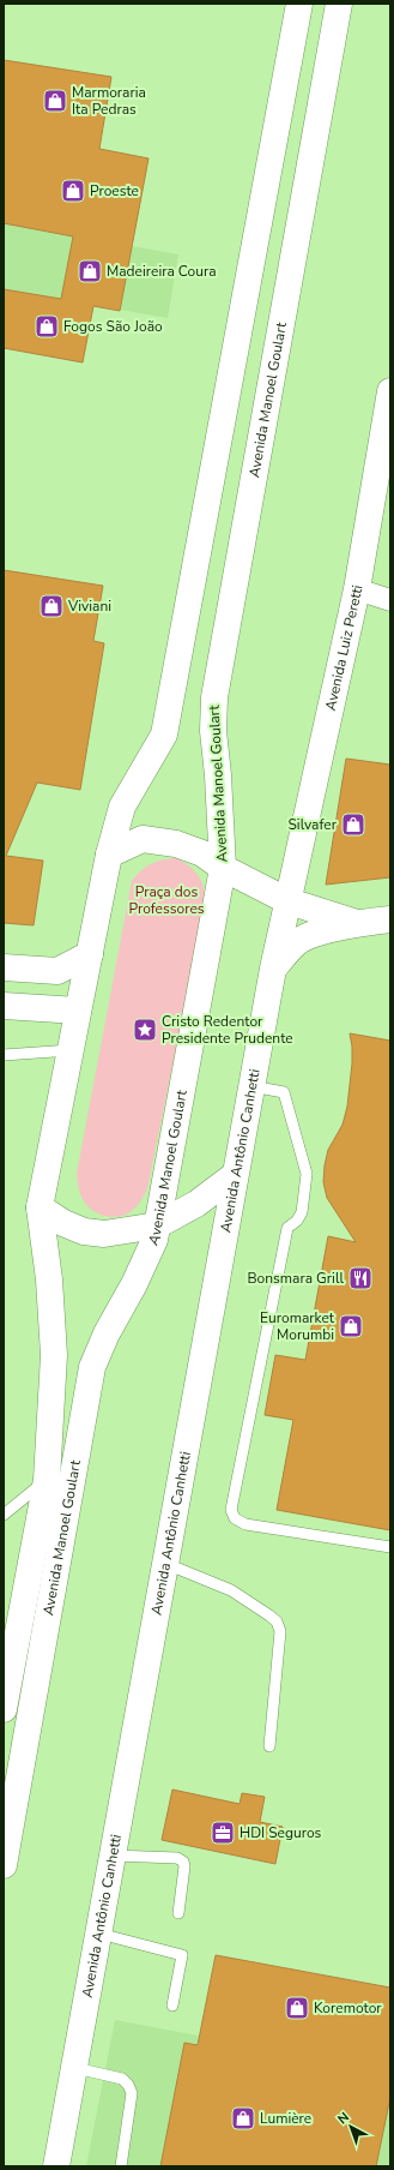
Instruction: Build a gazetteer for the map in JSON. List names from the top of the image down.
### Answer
{
  "streets": {
    "main road": ["Avenida Manoel Goulart", "Avenida Luiz Peretti", "Avenida Antônio Canhetti"]
  },
  "crossings": [
    ["Avenida Luiz Peretti", "Avenida Antônio Canhetti"]
  ],
  "parks": ["Praça dos Professores"],
  "places": {
    "shop": [
      "Marmoraria Ita Pedras",
      "Proeste",
      "Madeireira Coura",
      "Fogos São João",
      "Viviani",
      "Silvafer",
      "Euromarket Morumbi",
      "Koremotor",
      "Lumière"
    ],
    "place": ["Cristo Redentor Presidente Prudente"],
    "restaurant": ["Bonsmara Grill"],
    "office": ["HDI Seguros"]
  },
  "north": "top left"
}
